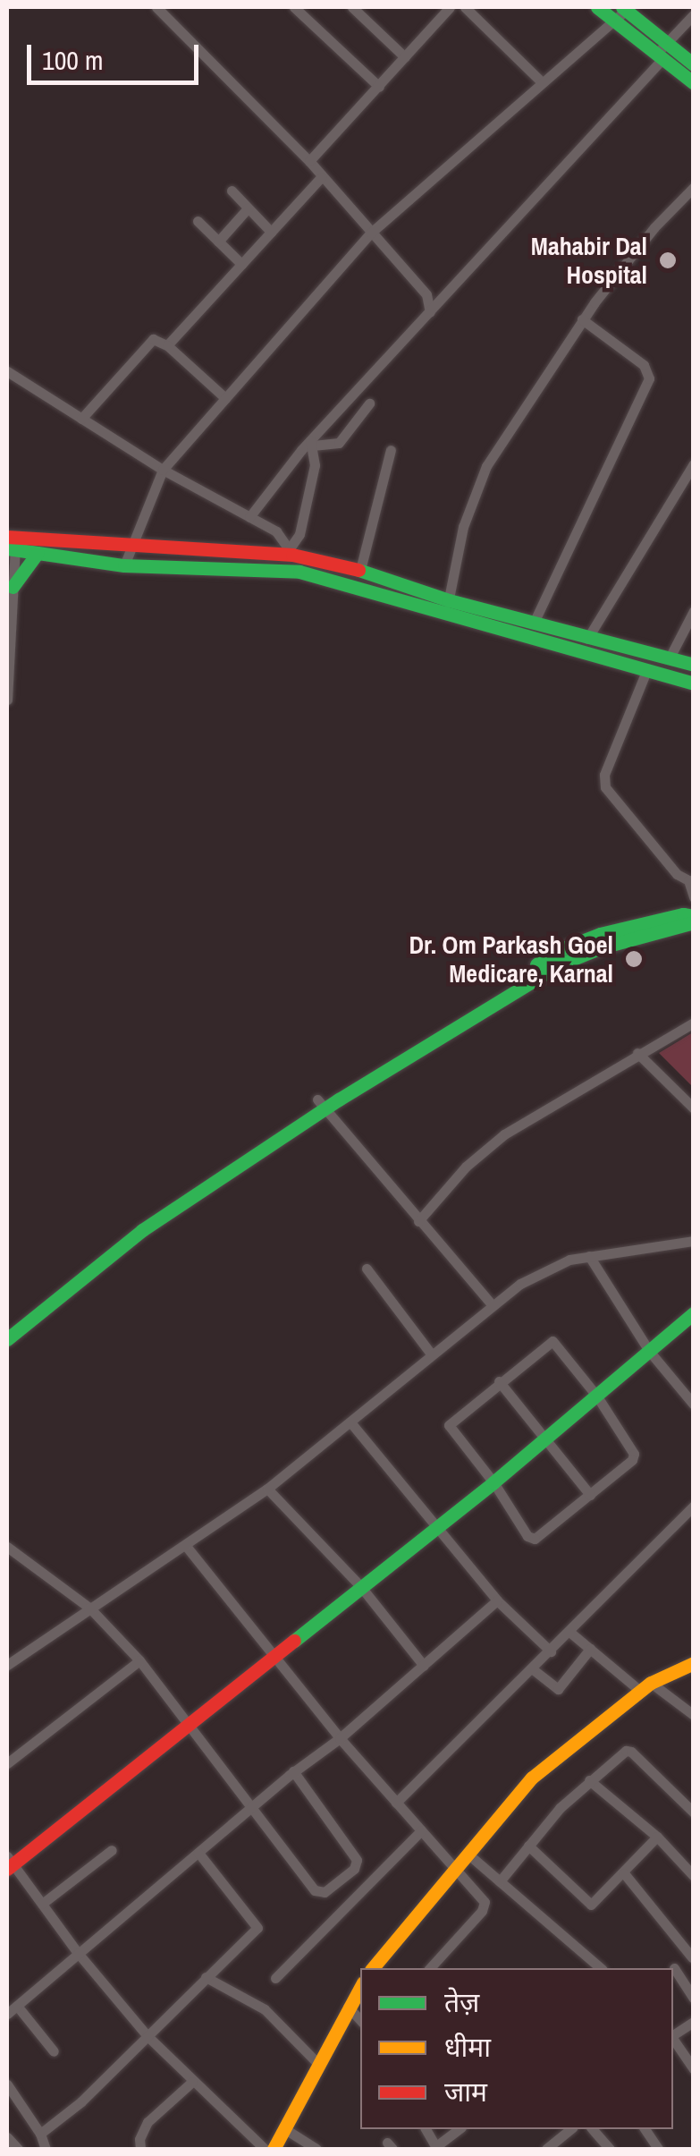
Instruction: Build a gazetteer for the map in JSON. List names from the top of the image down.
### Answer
{
  "places": ["Mahabir Dal Hospital", "Dr. Om Parkash Goel Medicare, Karnal"],
  "legend": ["तेज़", "धीमा", "जाम"],
  "scale_bar": "100 m"
}
